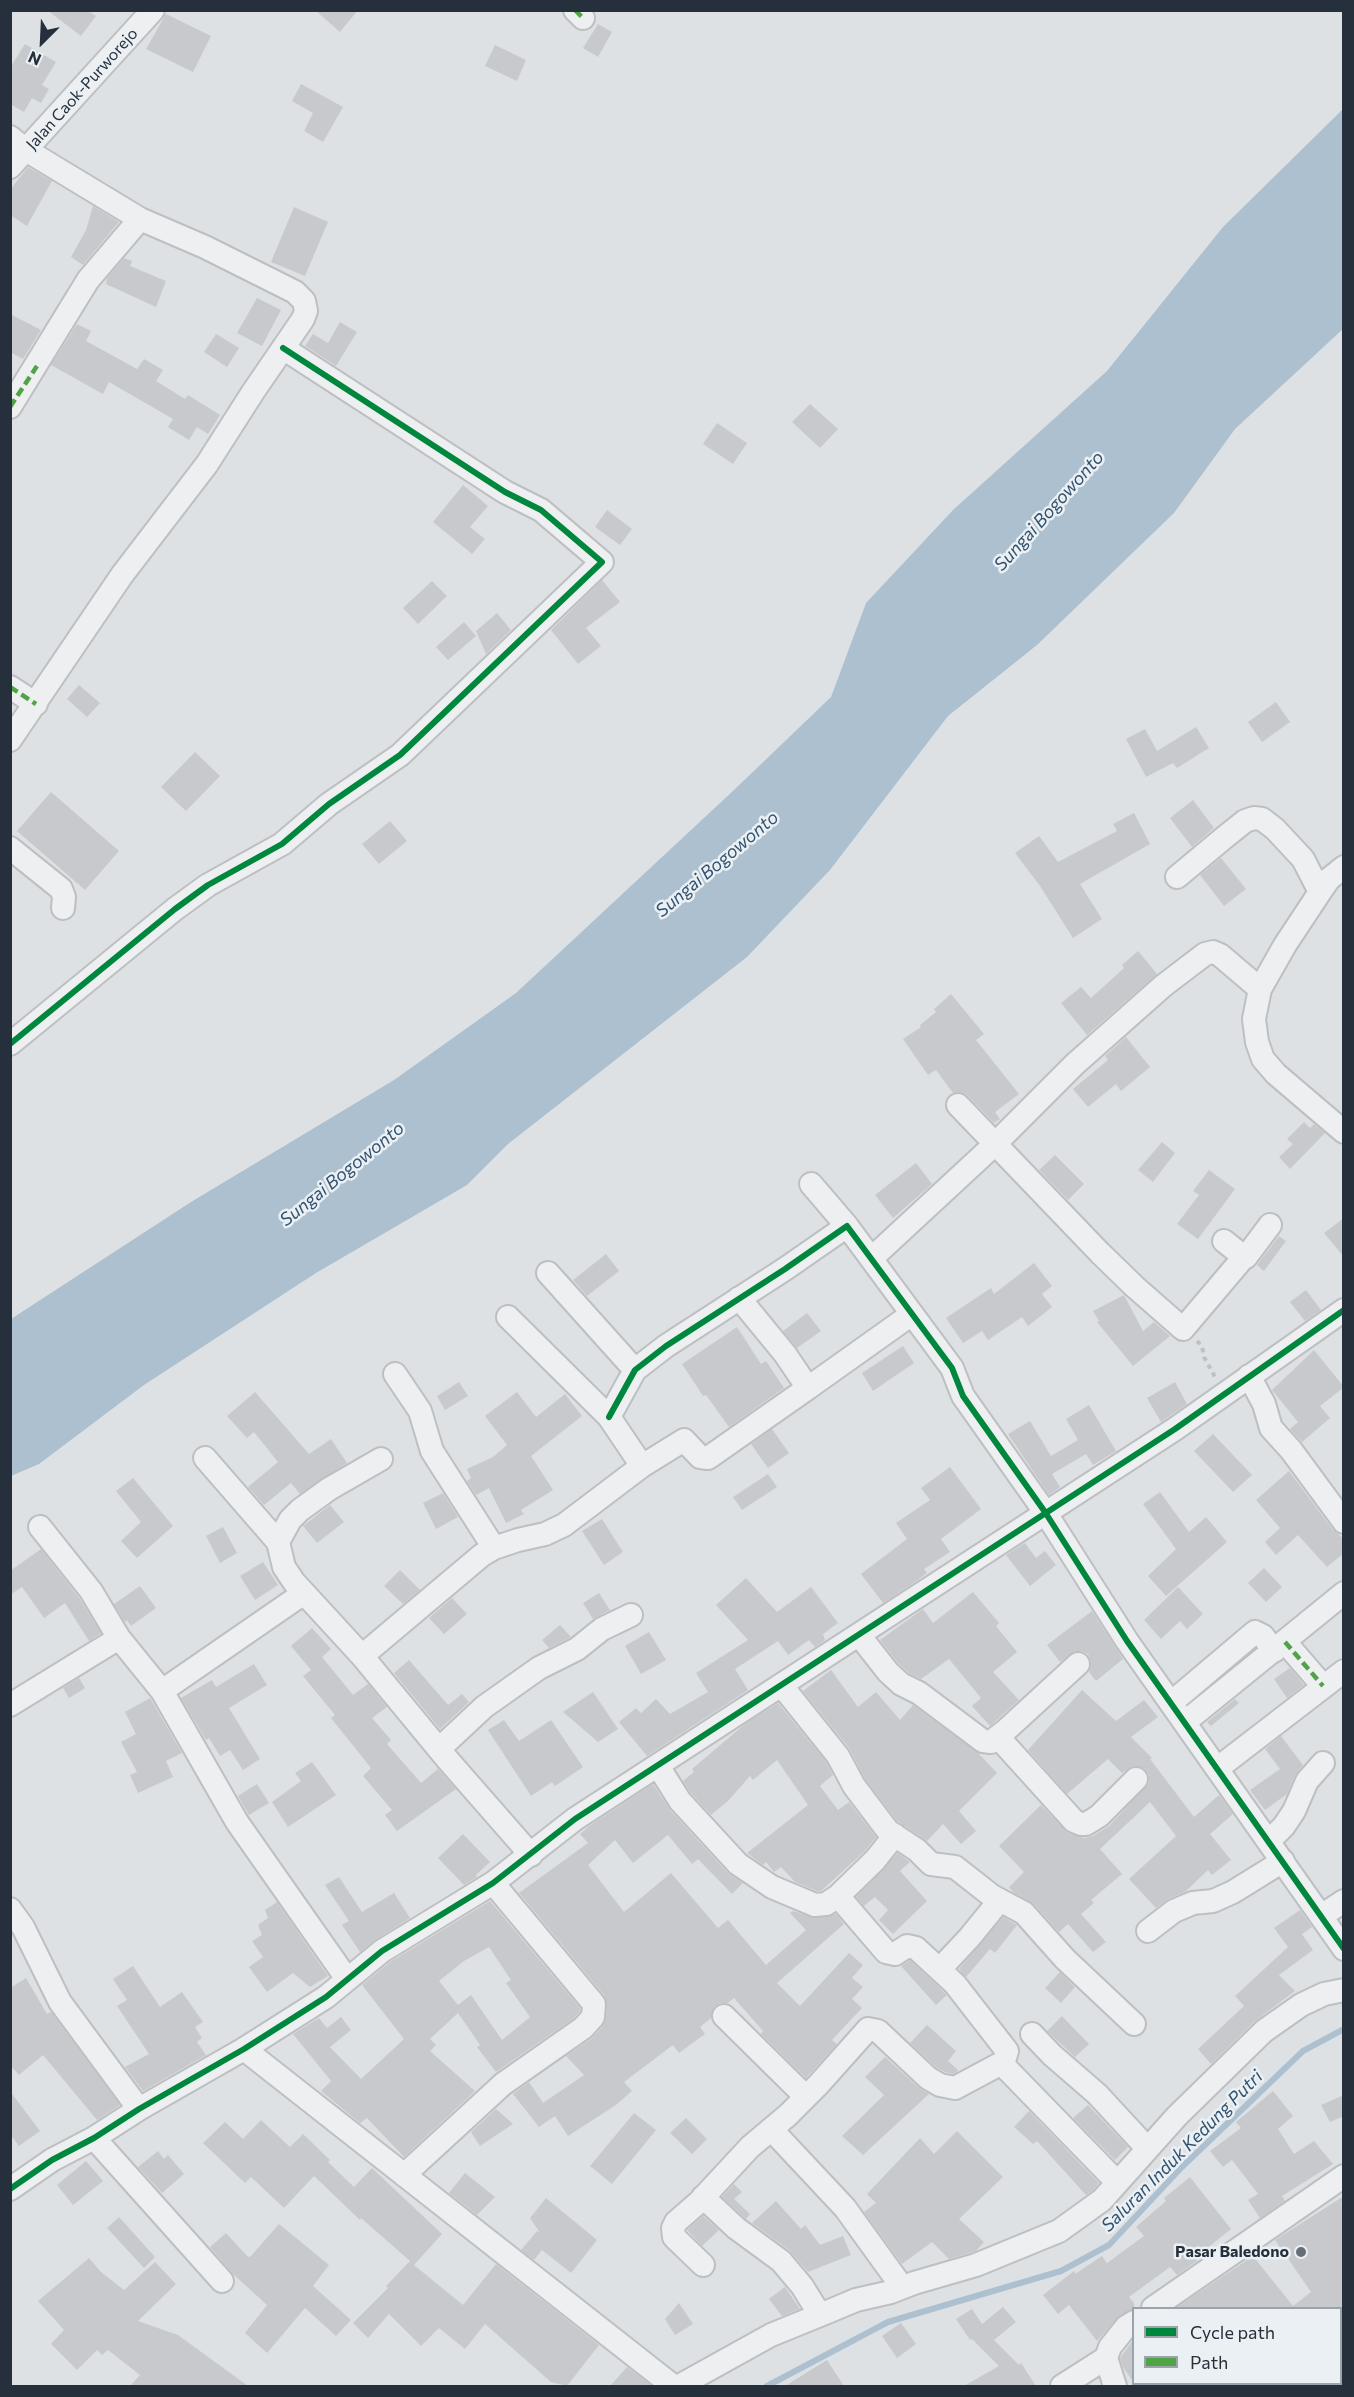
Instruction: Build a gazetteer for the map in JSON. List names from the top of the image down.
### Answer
{
  "streets": {
    "street": ["Jalan Caok-Purworejo"]
  },
  "water": ["Sungai Bogowonto", "Saluran Induk Kedung Putri"],
  "places": ["Pasar Baledono"],
  "legend": ["Cycle path", "Path"],
  "north": "bottom left"
}
